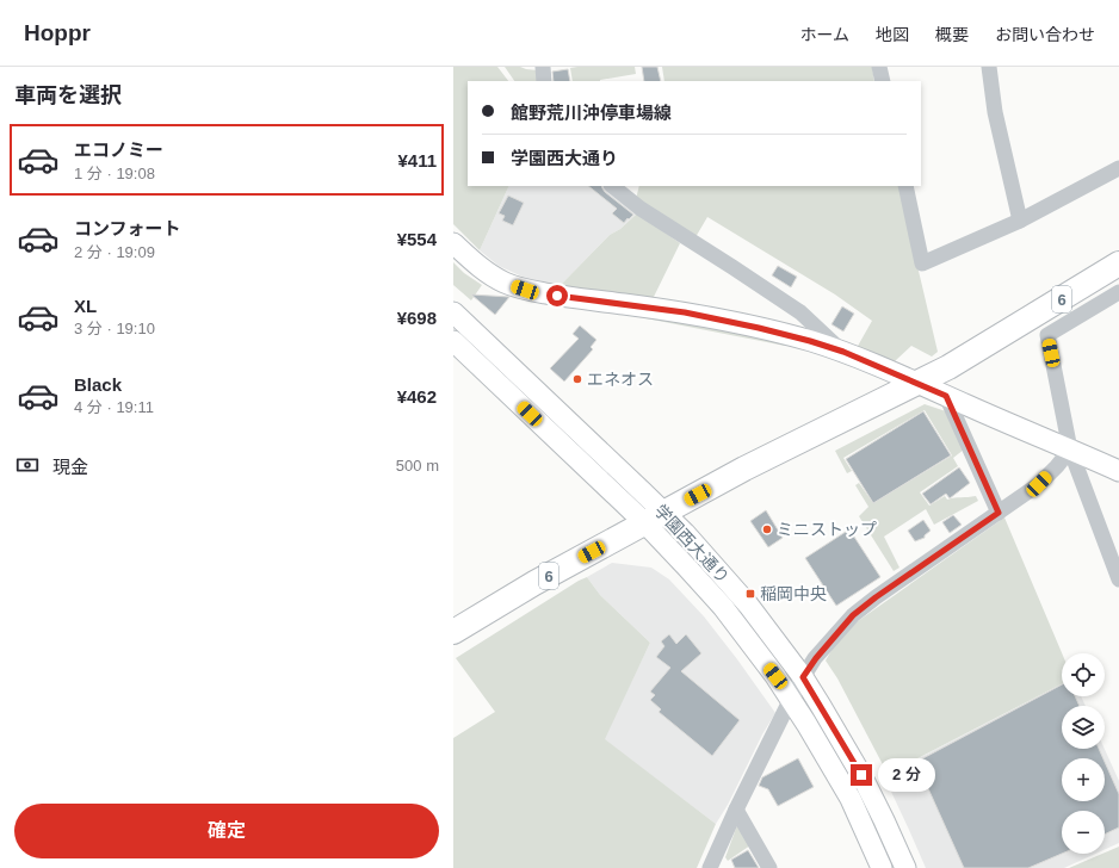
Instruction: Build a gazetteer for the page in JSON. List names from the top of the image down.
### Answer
{
  "streets": {
    "highway": ["6"],
    "main road": ["学園西大通り"]
  },
  "crossings": [
    ["6", "学園西大通り"]
  ],
  "places": {
    "other": ["エネオス", "ミニストップ"],
    "transit": ["稲岡中央"]
  },
  "page": {
    "header": "Hoppr",
    "nav": [
      "ホーム",
      "地図",
      "概要",
      "お問い合わせ"
    ],
    "heading": "車両を選択",
    "banner": ["館野荒川沖停車場線", "学園西大通り"],
    "list": [
      {
        "name": "エコノミー",
        "note": "1 分 · 19:08",
        "value": "¥411"
      },
      {
        "name": "コンフォート",
        "note": "2 分 · 19:09",
        "value": "¥554"
      },
      {
        "name": "XL",
        "note": "3 分 · 19:10",
        "value": "¥698"
      },
      {
        "name": "Black",
        "note": "4 分 · 19:11",
        "value": "¥462"
      }
    ],
    "pay": ["現金", "500 m"],
    "map_buttons": ["+", "−"],
    "bubble": "2 分",
    "buttons": "確定"
  }
}
